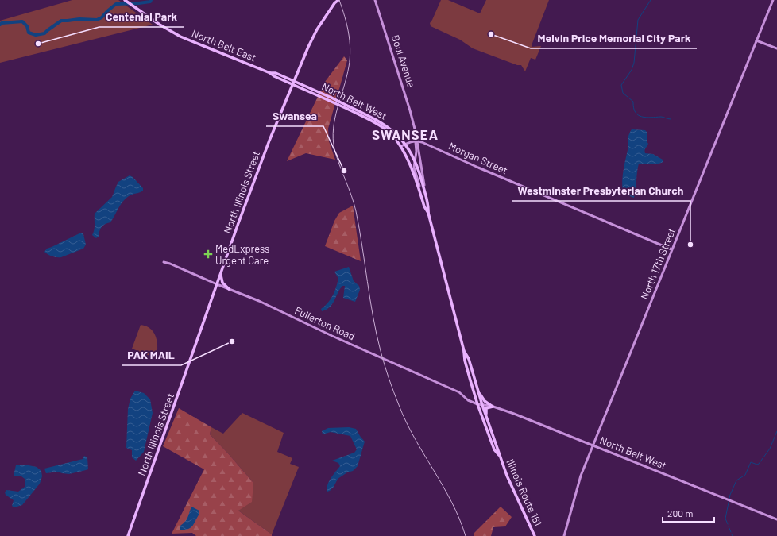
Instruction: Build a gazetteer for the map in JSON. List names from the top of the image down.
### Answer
{
  "streets": {
    "main road": [
      "North Belt East",
      "North Belt West",
      "North Illinois Street",
      "Illinois Route 161"
    ],
    "street": [
      "Boul Avenue",
      "Morgan Street",
      "North 17th Street",
      "Fullerton Road"
    ]
  },
  "crossings": [
    ["North Belt East", "North Belt West"],
    ["North Belt East", "North Illinois Street"],
    ["Boul Avenue", "North Belt West"],
    ["Boul Avenue", "Morgan Street"],
    ["North Belt West", "North Illinois Street"],
    ["North Belt West", "North 17th Street"],
    ["North Belt West", "Fullerton Road"],
    ["North Belt West", "Illinois Route 161"],
    ["Morgan Street", "North 17th Street"],
    ["North Illinois Street", "Fullerton Road"],
    ["Fullerton Road", "Illinois Route 161"]
  ],
  "districts": ["SWANSEA"],
  "places": {
    "other": [
      "Melvin Price Memorial City Park",
      "Centenial Park",
      "Swansea",
      "Westminster Presbyterian Church",
      "PAK MAIL"
    ],
    "health": ["MedExpress Urgent Care"]
  },
  "scale_bar": "200 m"
}
